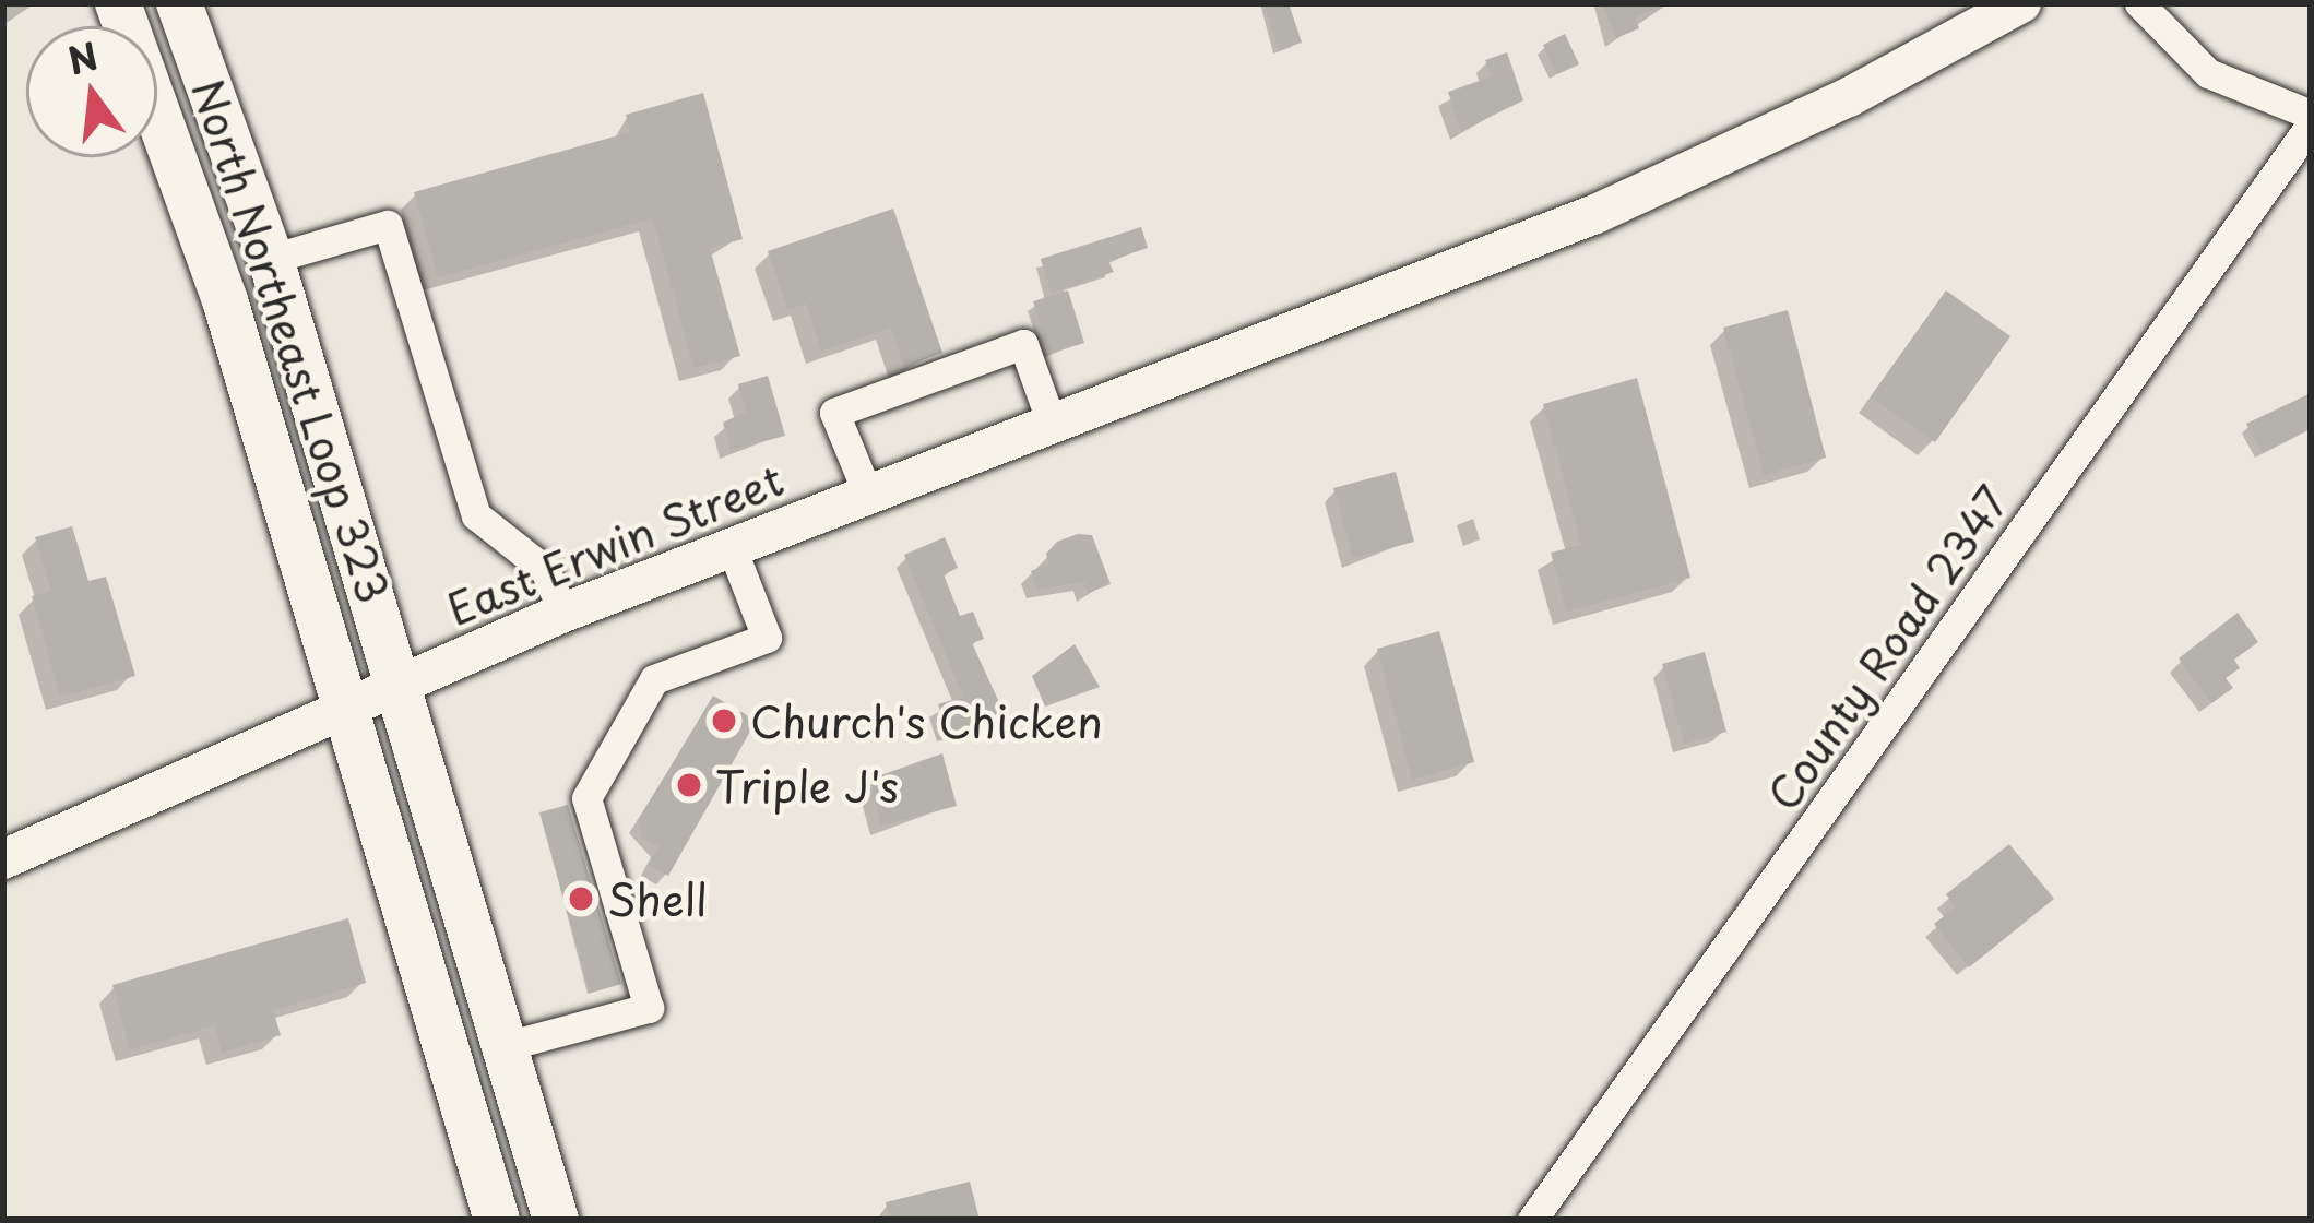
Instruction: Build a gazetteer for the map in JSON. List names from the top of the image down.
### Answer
{
  "streets": {
    "highway": ["North Northeast Loop 323"],
    "main road": ["East Erwin Street"],
    "street": ["County Road 2347"]
  },
  "crossings": [
    ["North Northeast Loop 323", "East Erwin Street"]
  ],
  "places": ["Church's Chicken", "Triple J's", "Shell"],
  "north": "top"
}
